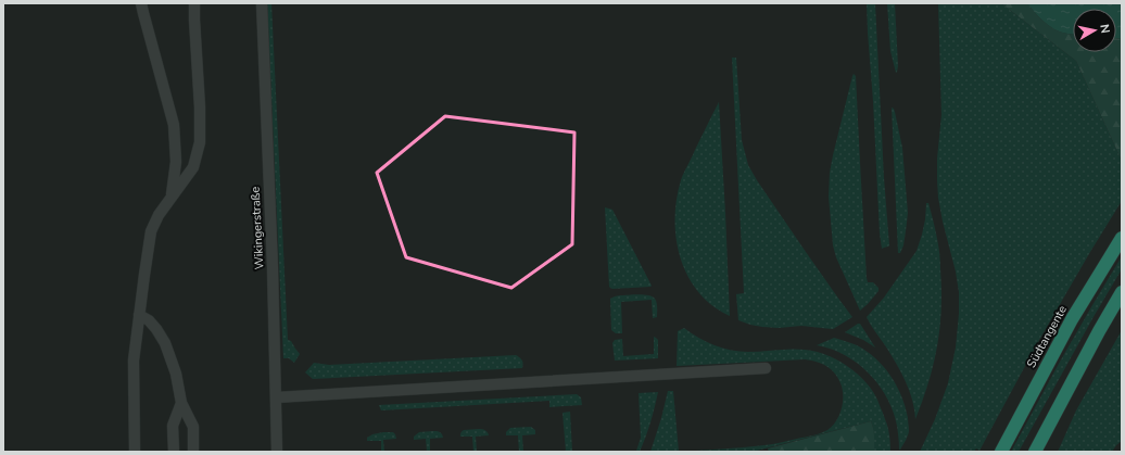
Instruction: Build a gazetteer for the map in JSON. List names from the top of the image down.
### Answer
{
  "streets": {
    "highway": ["Südtangente"],
    "street": ["Wikingerstraße"]
  },
  "north": "right"
}
